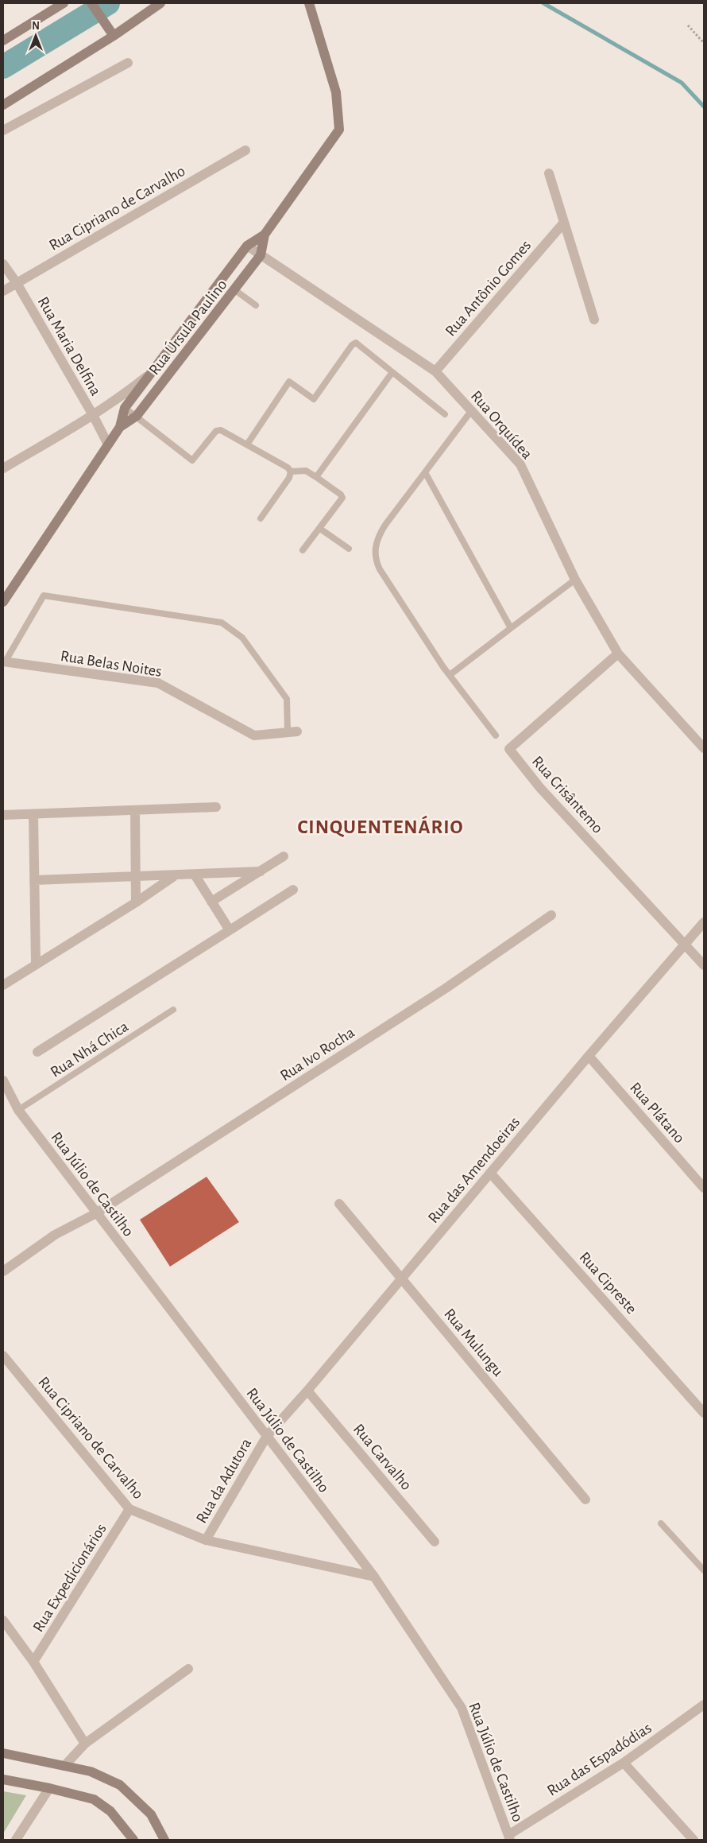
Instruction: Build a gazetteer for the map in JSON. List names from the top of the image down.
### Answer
{
  "streets": {
    "street": [
      "Rua Cipriano de Carvalho",
      "Rua Antônio Gomes",
      "Rua Úrsula Paulino",
      "Rua Maria Delfina",
      "Rua Orquídea",
      "Rua Belas Noites",
      "Rua Crisântemo",
      "Rua Ivo Rocha",
      "Rua Plátano",
      "Rua das Amendoeiras",
      "Rua Júlio de Castilho",
      "Rua Cipreste",
      "Rua Mulungu",
      "Rua Carvalho",
      "Rua da Adutora",
      "Rua Expedicionários",
      "Rua das Espadódias"
    ],
    "lane": ["Rua Nhá Chica"]
  },
  "crossings": [
    ["Rua Cipriano de Carvalho", "Rua Maria Delfina"],
    ["Rua Cipriano de Carvalho", "Rua Júlio de Castilho"],
    ["Rua Cipriano de Carvalho", "Rua da Adutora"],
    ["Rua Cipriano de Carvalho", "Rua Expedicionários"],
    ["Rua Antônio Gomes", "Rua Orquídea"],
    ["Rua Úrsula Paulino", "Rua Maria Delfina"],
    ["Rua Úrsula Paulino", "Rua Orquídea"],
    ["Rua Orquídea", "Rua Crisântemo"],
    ["Rua Crisântemo", "Rua das Amendoeiras"],
    ["Rua Nhá Chica", "Rua Júlio de Castilho"],
    ["Rua Ivo Rocha", "Rua Júlio de Castilho"],
    ["Rua Plátano", "Rua das Amendoeiras"],
    ["Rua das Amendoeiras", "Rua Júlio de Castilho"],
    ["Rua das Amendoeiras", "Rua Cipreste"],
    ["Rua das Amendoeiras", "Rua Mulungu"],
    ["Rua das Amendoeiras", "Rua Carvalho"],
    ["Rua das Amendoeiras", "Rua da Adutora"],
    ["Rua Júlio de Castilho", "Rua da Adutora"],
    ["Rua Júlio de Castilho", "Rua das Espadódias"]
  ],
  "districts": ["CINQUENTENÁRIO"],
  "north": "top"
}
